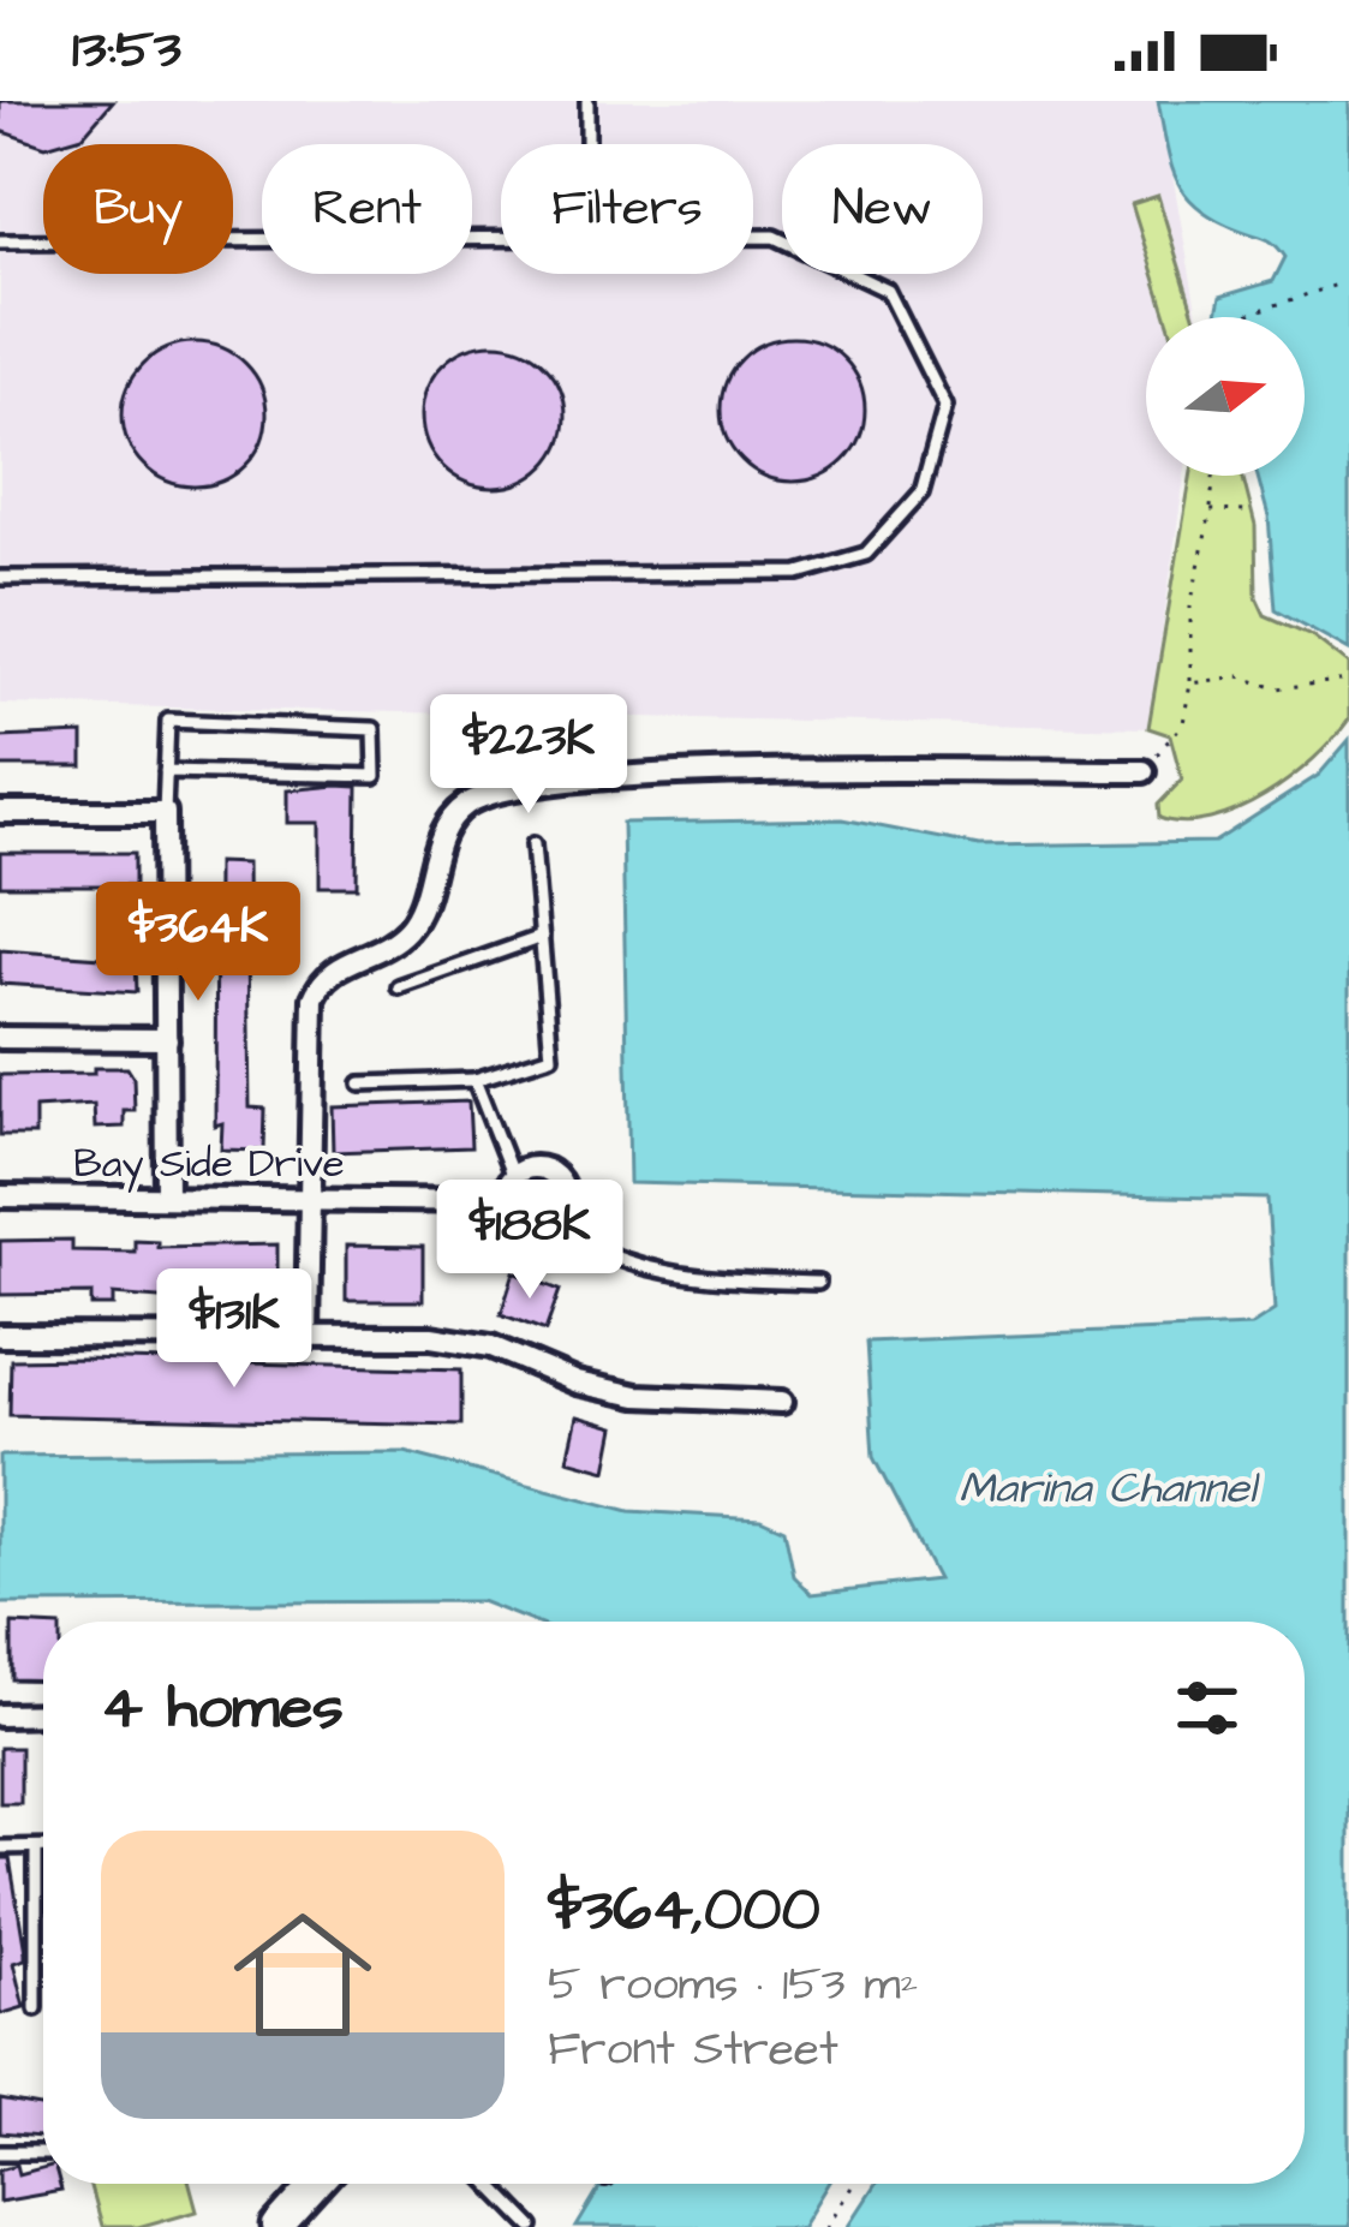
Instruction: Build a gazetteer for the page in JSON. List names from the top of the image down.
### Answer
{
  "streets": {
    "street": ["Bay Side Drive"]
  },
  "water": ["Marina Channel"],
  "north": "right",
  "page": {
    "status": "13:53",
    "chip": [
      "Buy",
      "Rent",
      "Filters",
      "New"
    ],
    "price": [
      "$223K",
      "$364K",
      "$188K",
      "$131K"
    ],
    "heading": "4 homes",
    "list": [
      {
        "name": "$364,000",
        "note": "5 rooms · 153 m² · Front Street"
      }
    ]
  }
}
